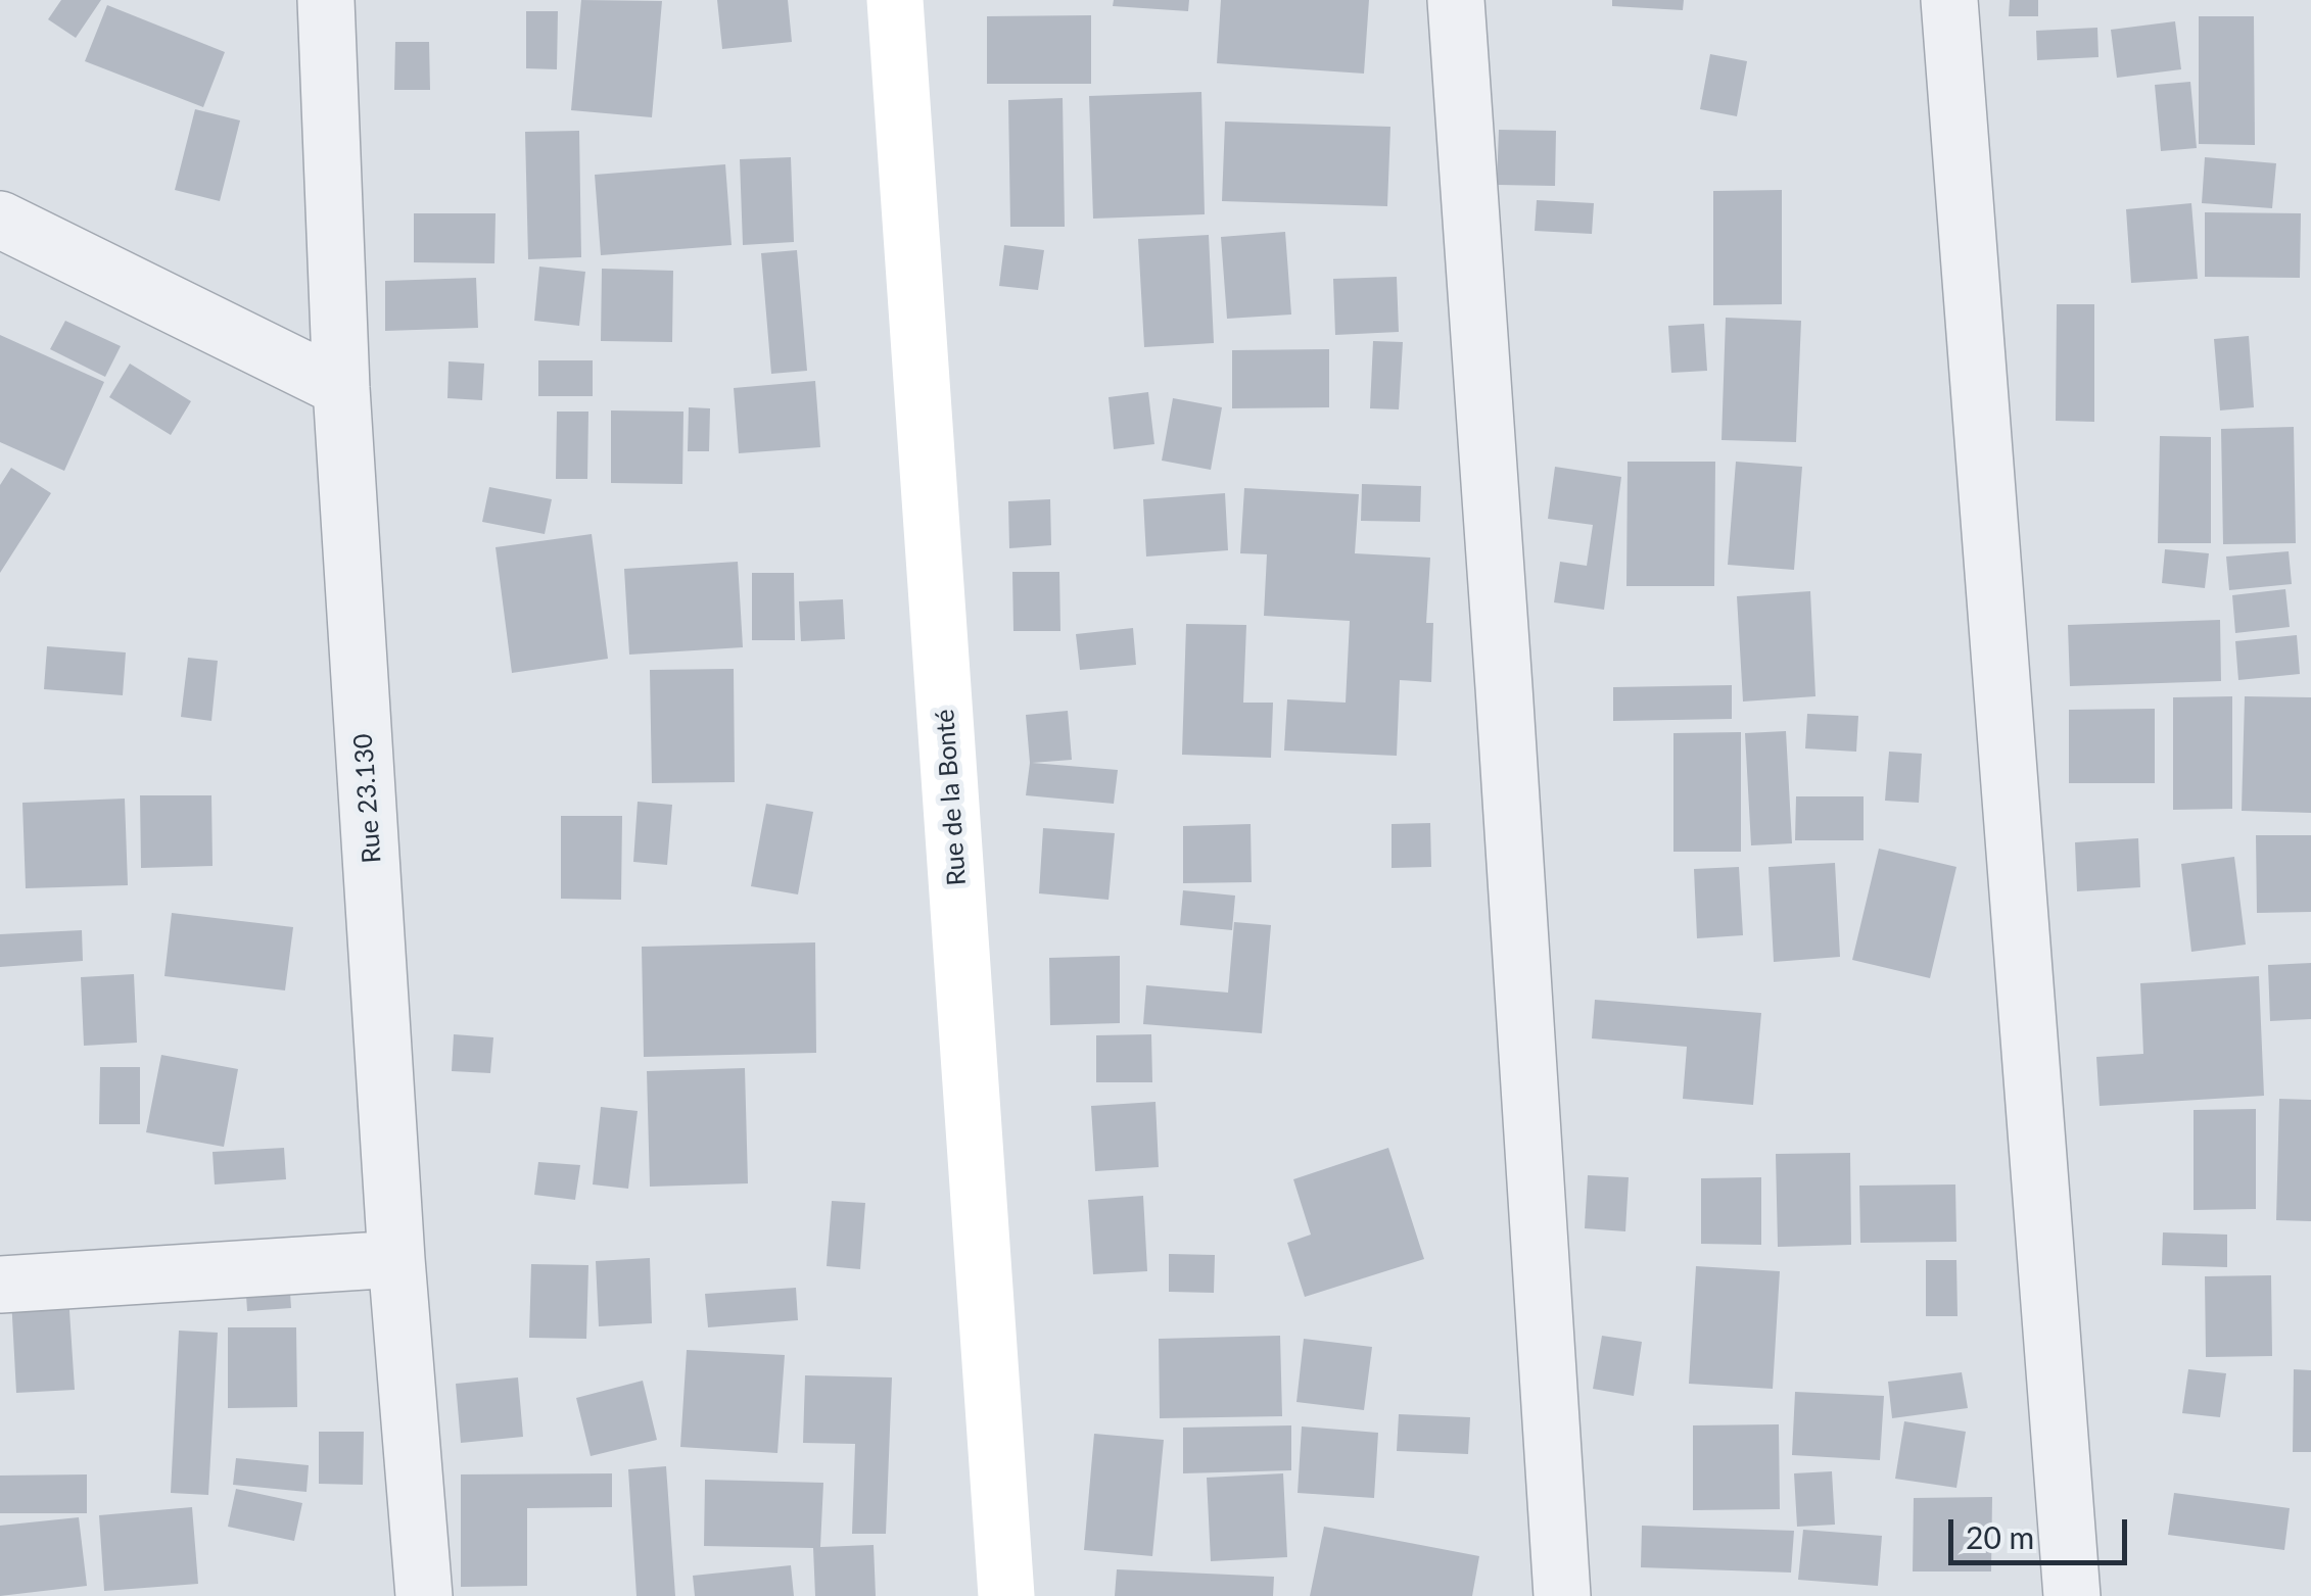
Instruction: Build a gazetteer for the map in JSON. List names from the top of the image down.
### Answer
{
  "streets": {
    "street": ["Rue de la Bonté", "Rue 23.130"]
  },
  "scale_bar": "20 m"
}
